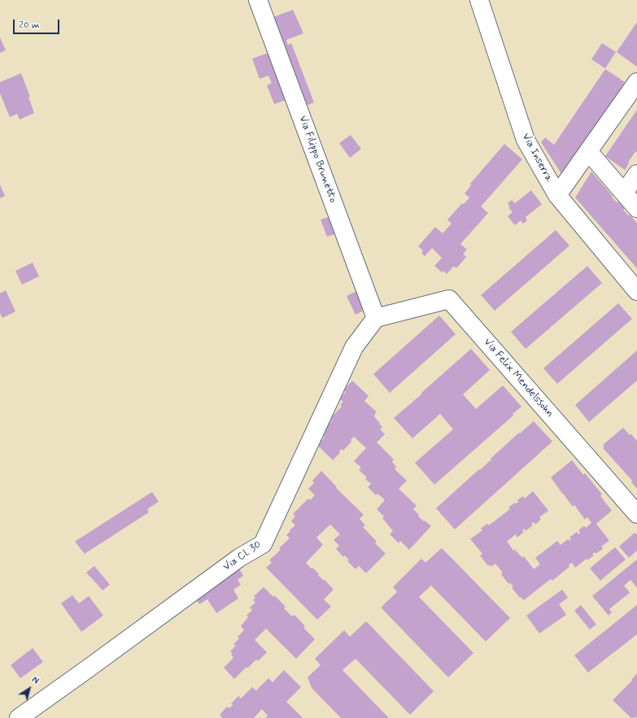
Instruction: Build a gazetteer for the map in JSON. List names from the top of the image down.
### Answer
{
  "streets": {
    "street": [
      "Via Inserra",
      "Via Filippo Brunetto",
      "Via Felix Mendelssohn",
      "Via Cl. 30"
    ]
  },
  "crossings": [
    ["Via Filippo Brunetto", "Via Felix Mendelssohn"],
    ["Via Filippo Brunetto", "Via Cl. 30"],
    ["Via Felix Mendelssohn", "Via Cl. 30"]
  ],
  "scale_bar": "20 m",
  "north": "top right"
}
